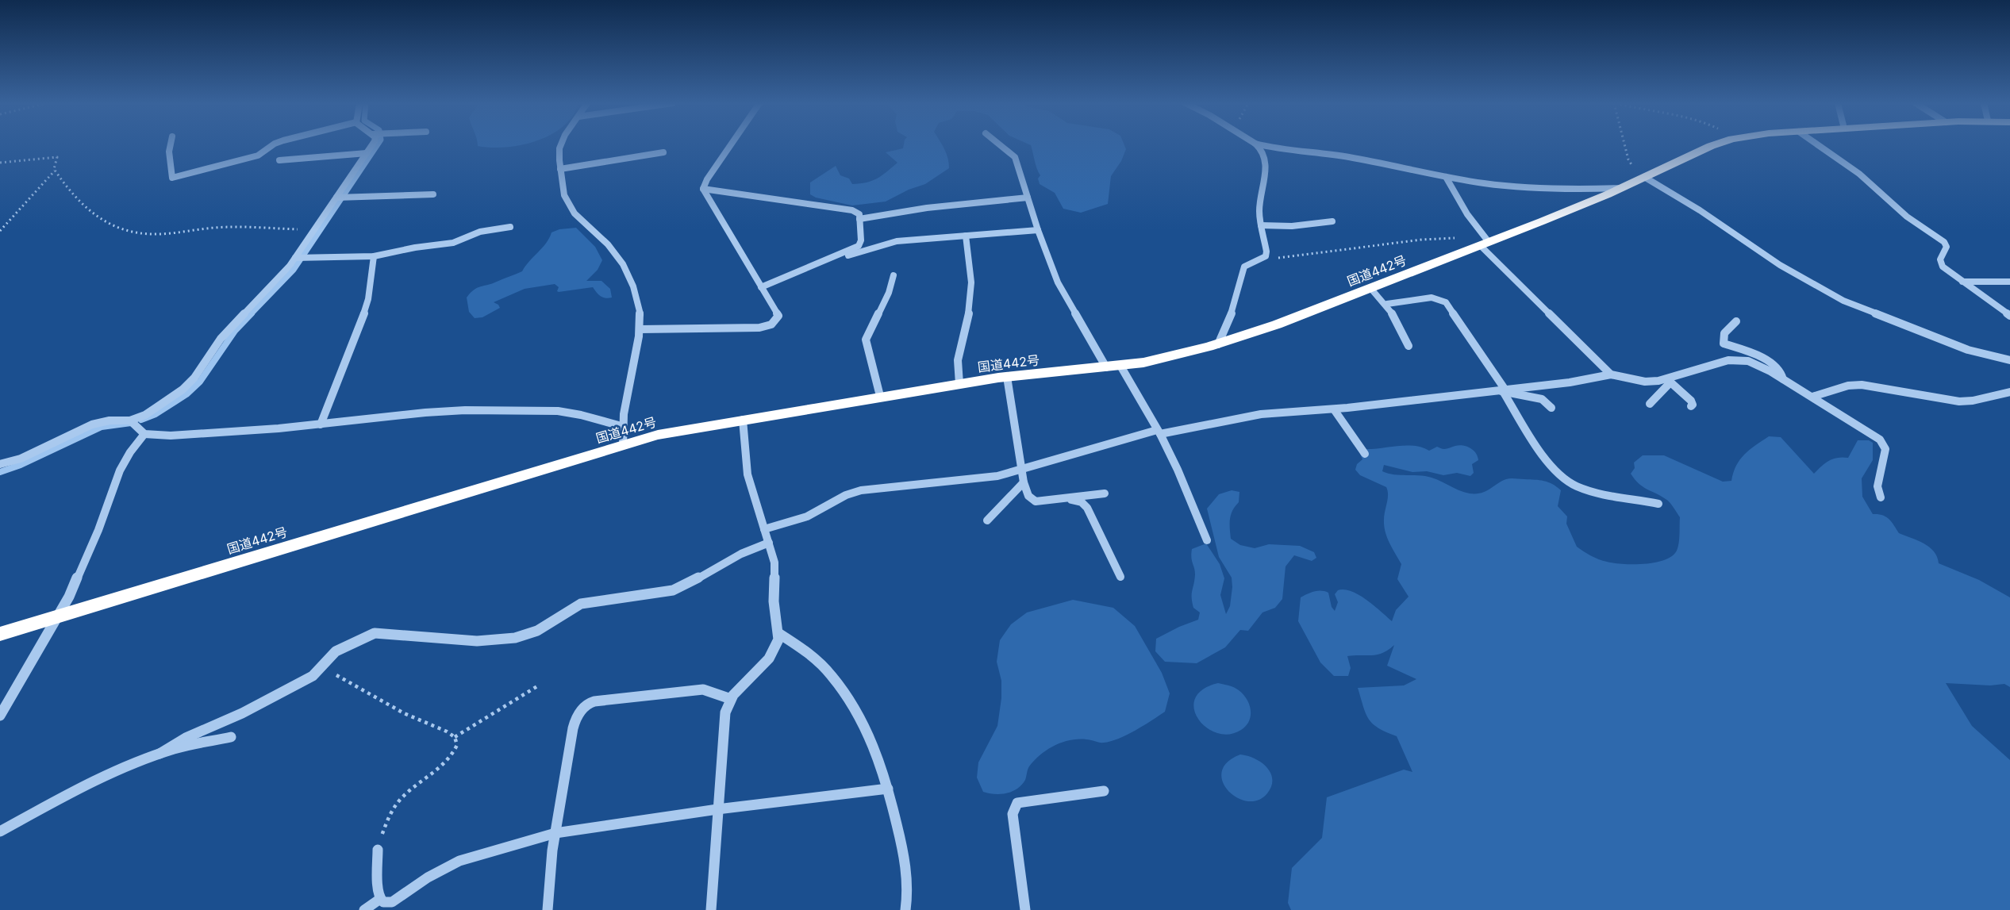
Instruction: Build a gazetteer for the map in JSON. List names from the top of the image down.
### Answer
{
  "streets": {
    "highway": ["国道442号"]
  }
}
